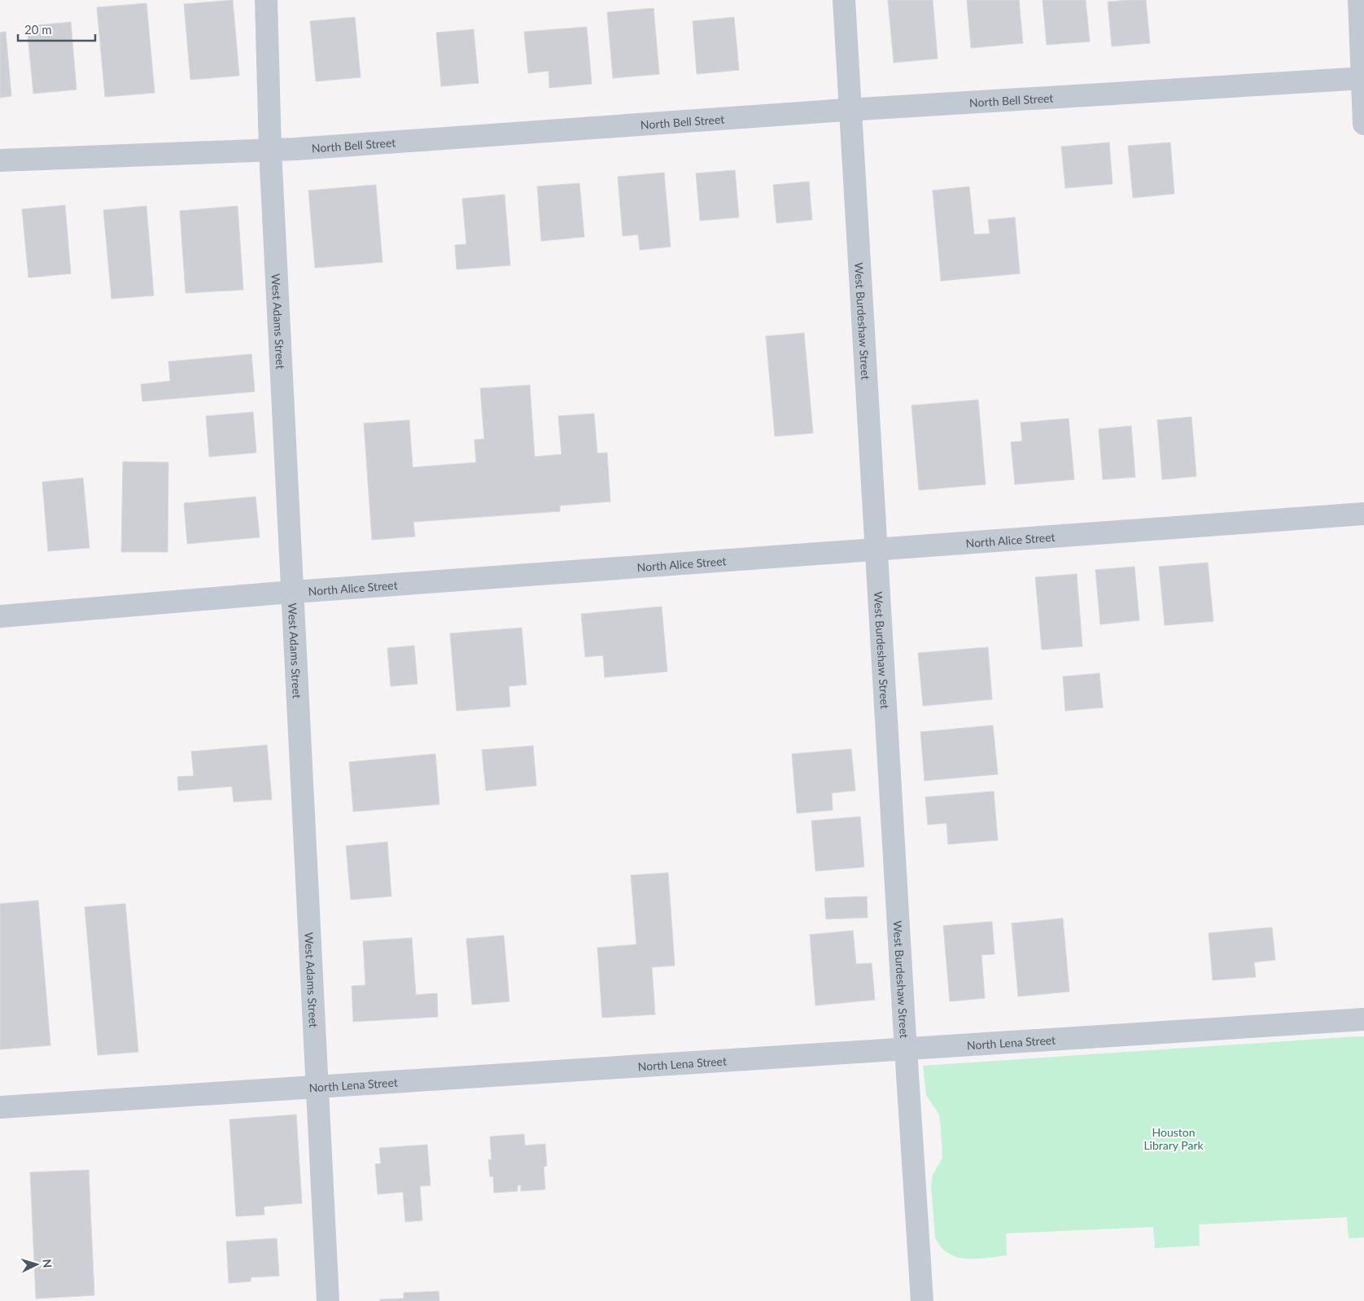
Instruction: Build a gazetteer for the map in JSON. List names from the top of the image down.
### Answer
{
  "streets": {
    "street": [
      "North Bell Street",
      "West Adams Street",
      "West Burdeshaw Street",
      "North Alice Street",
      "North Lena Street"
    ]
  },
  "crossings": [
    ["North Bell Street", "West Adams Street"],
    ["North Bell Street", "West Burdeshaw Street"],
    ["West Adams Street", "North Alice Street"],
    ["West Adams Street", "North Lena Street"],
    ["West Burdeshaw Street", "North Alice Street"],
    ["West Burdeshaw Street", "North Lena Street"]
  ],
  "parks": ["Houston Library Park"],
  "scale_bar": "20 m",
  "north": "right"
}
